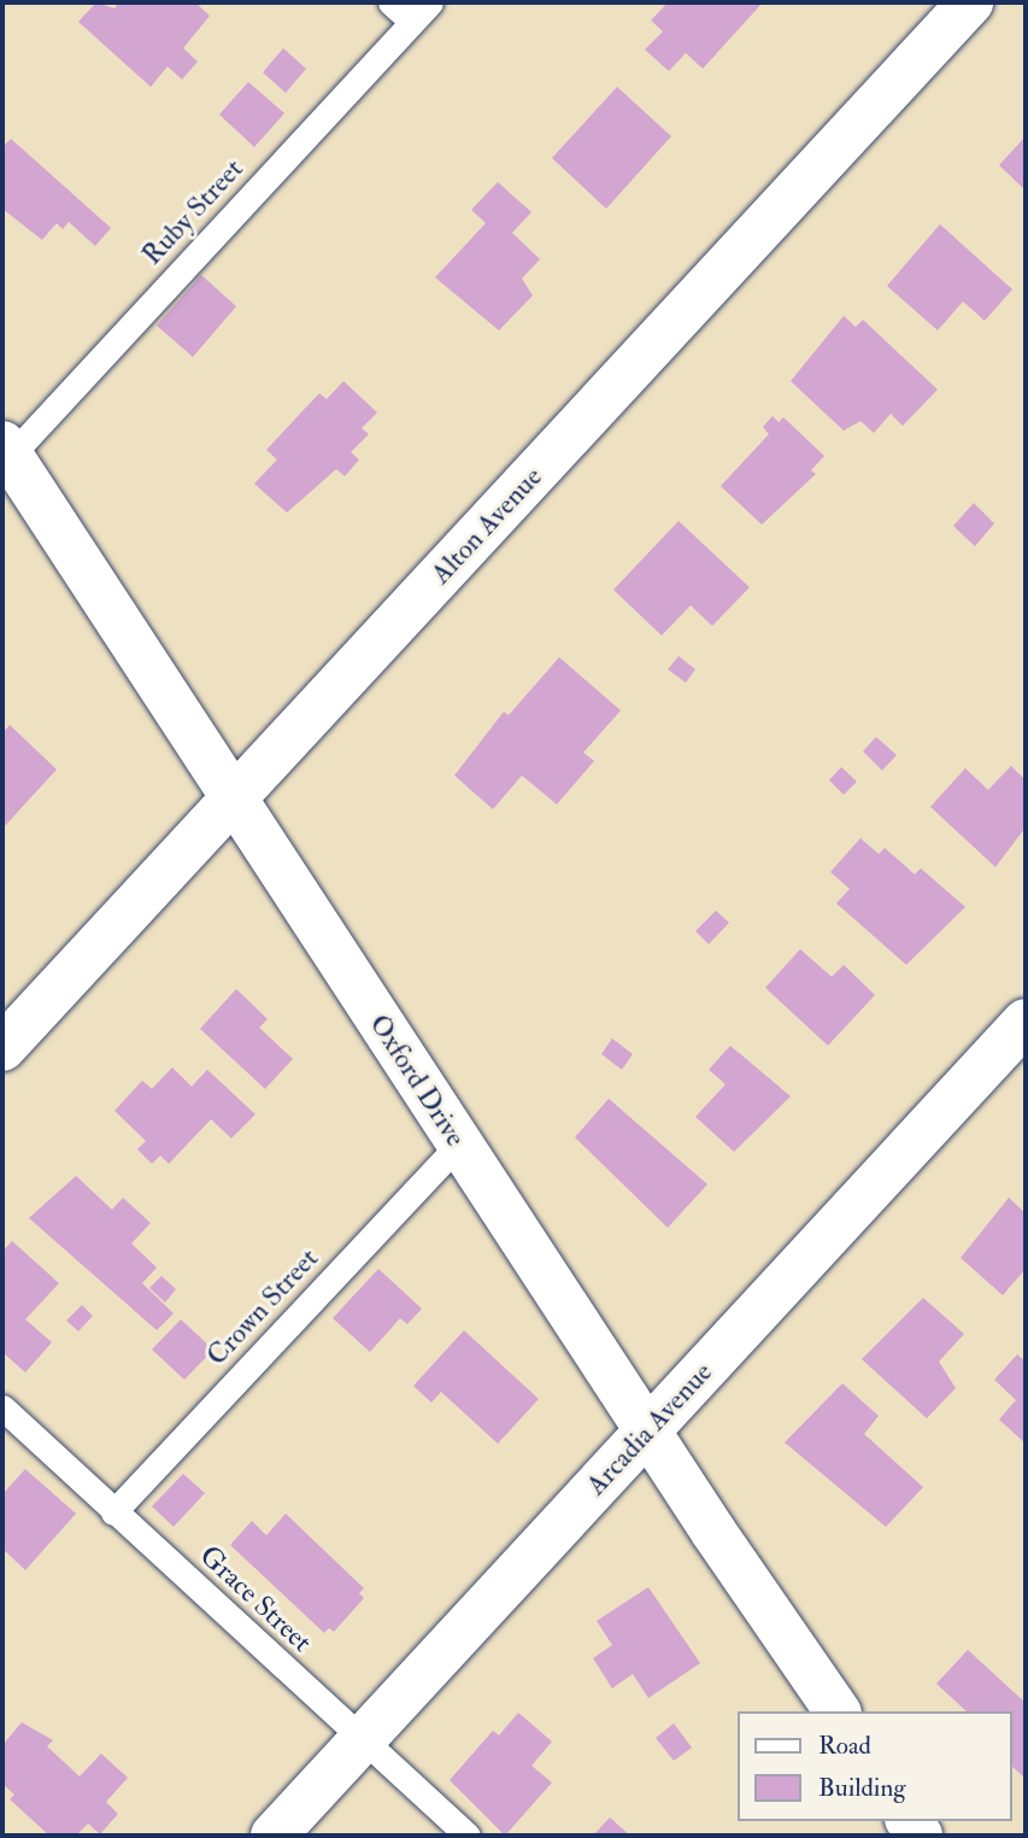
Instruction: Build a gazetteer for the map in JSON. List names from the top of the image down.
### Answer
{
  "streets": {
    "street": ["Alton Avenue", "Oxford Drive", "Arcadia Avenue"],
    "lane": ["Ruby Street", "Crown Street", "Grace Street"]
  },
  "crossings": [
    ["Ruby Street", "Oxford Drive"],
    ["Alton Avenue", "Oxford Drive"],
    ["Oxford Drive", "Crown Street"],
    ["Oxford Drive", "Arcadia Avenue"],
    ["Crown Street", "Grace Street"],
    ["Arcadia Avenue", "Grace Street"]
  ],
  "legend": ["Road", "Building"]
}
